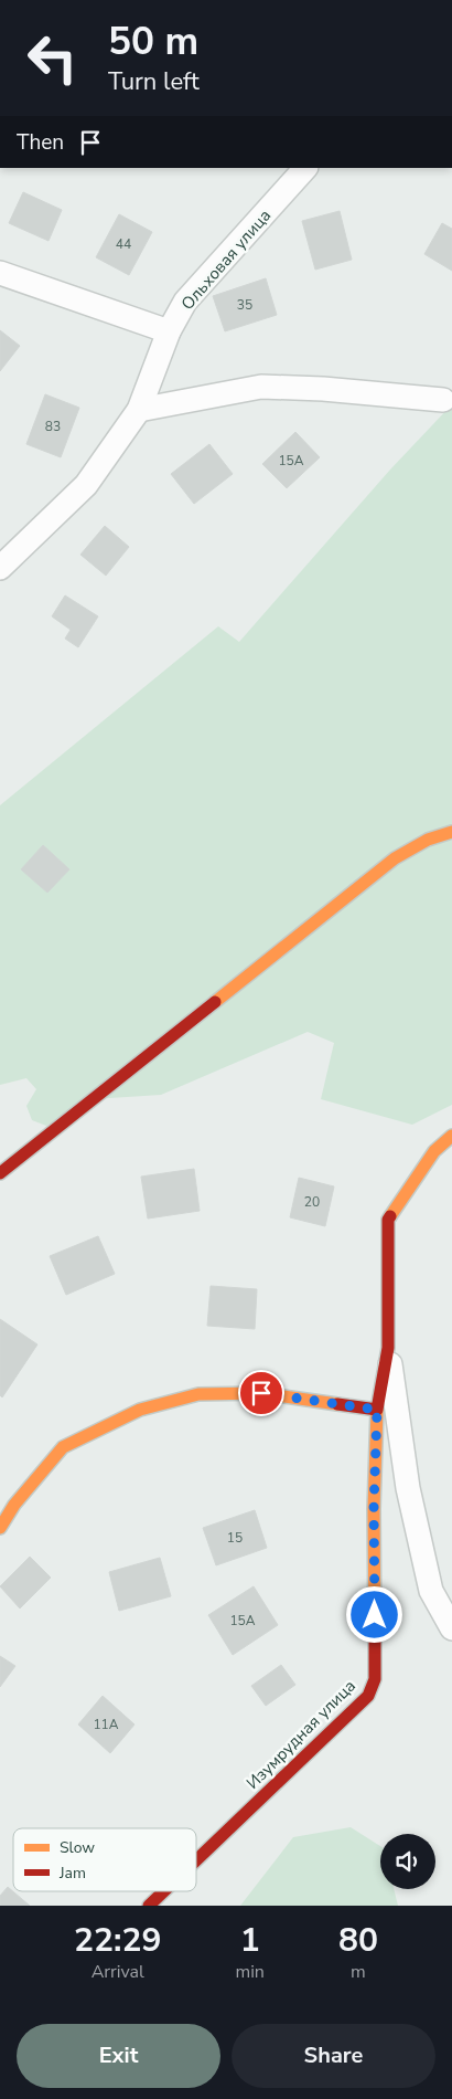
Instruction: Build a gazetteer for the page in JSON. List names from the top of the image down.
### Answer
{
  "streets": {
    "street": ["Ольховая улица", "Изумрудная улица"]
  },
  "house_numbers": [
    "44",
    "35",
    "83",
    "15А",
    "20",
    "15",
    "15А",
    "11А"
  ],
  "legend": ["Slow", "Jam"],
  "page": {
    "turn": ["50 m", "Turn left"],
    "then": "Then",
    "eta": [
      "22:29",
      "Arrival",
      "1",
      "min",
      "80",
      "m"
    ],
    "buttons": ["Exit", "Share"]
  }
}
